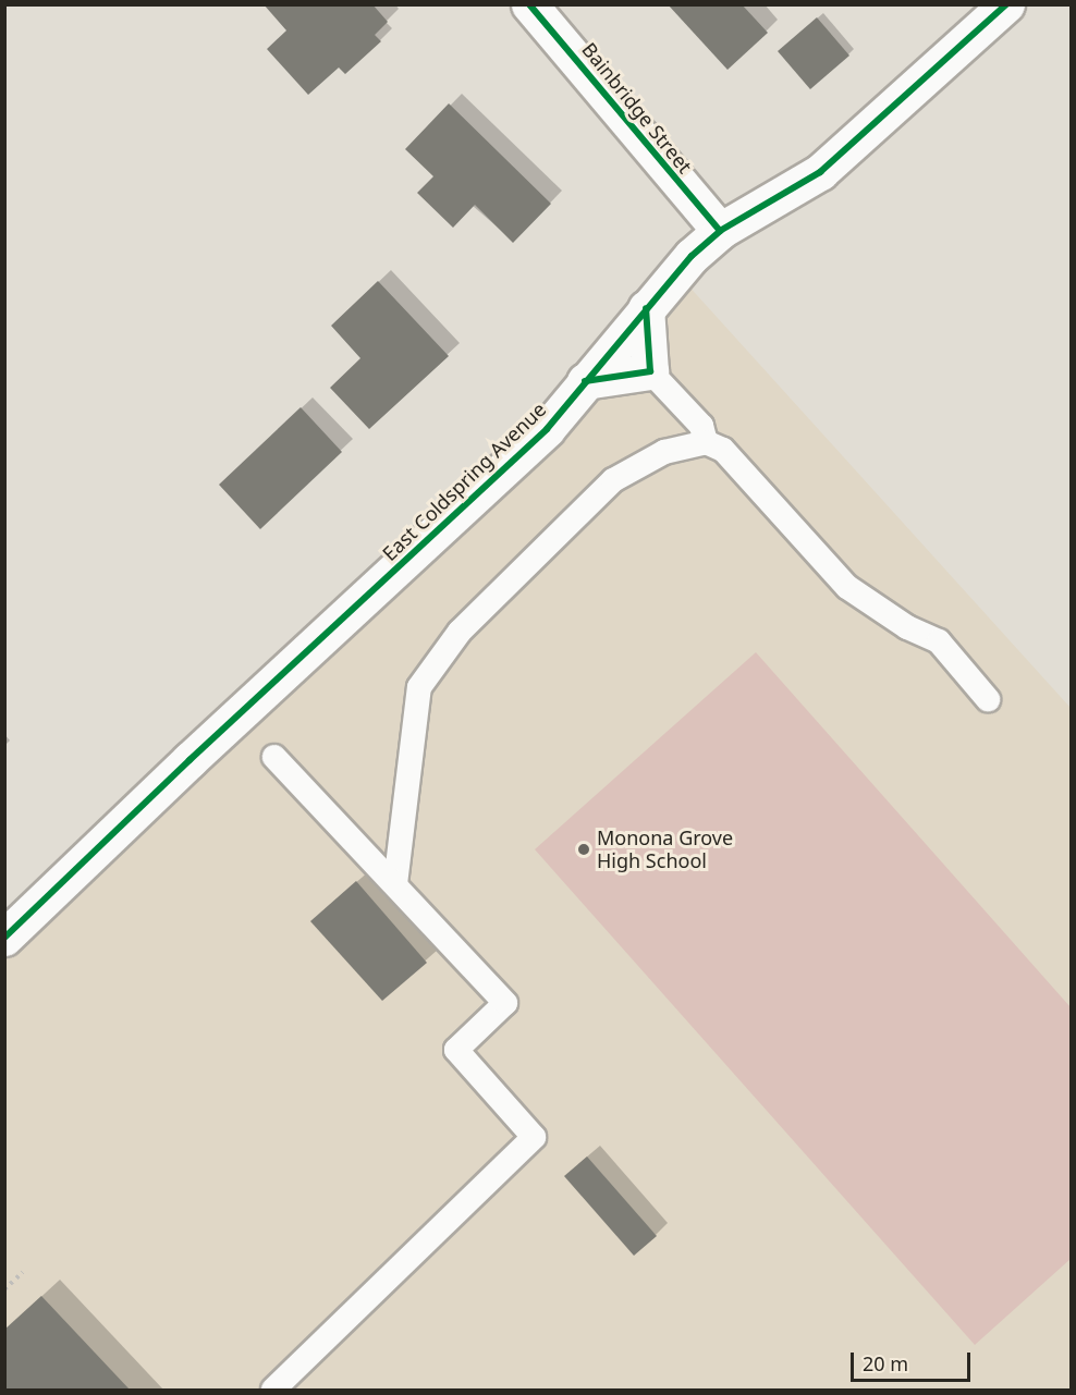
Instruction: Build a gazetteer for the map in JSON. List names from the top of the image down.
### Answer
{
  "streets": {
    "street": ["Bainbridge Street", "East Coldspring Avenue"]
  },
  "crossings": [
    ["Bainbridge Street", "East Coldspring Avenue"]
  ],
  "places": ["Monona Grove High School"],
  "scale_bar": "20 m"
}
